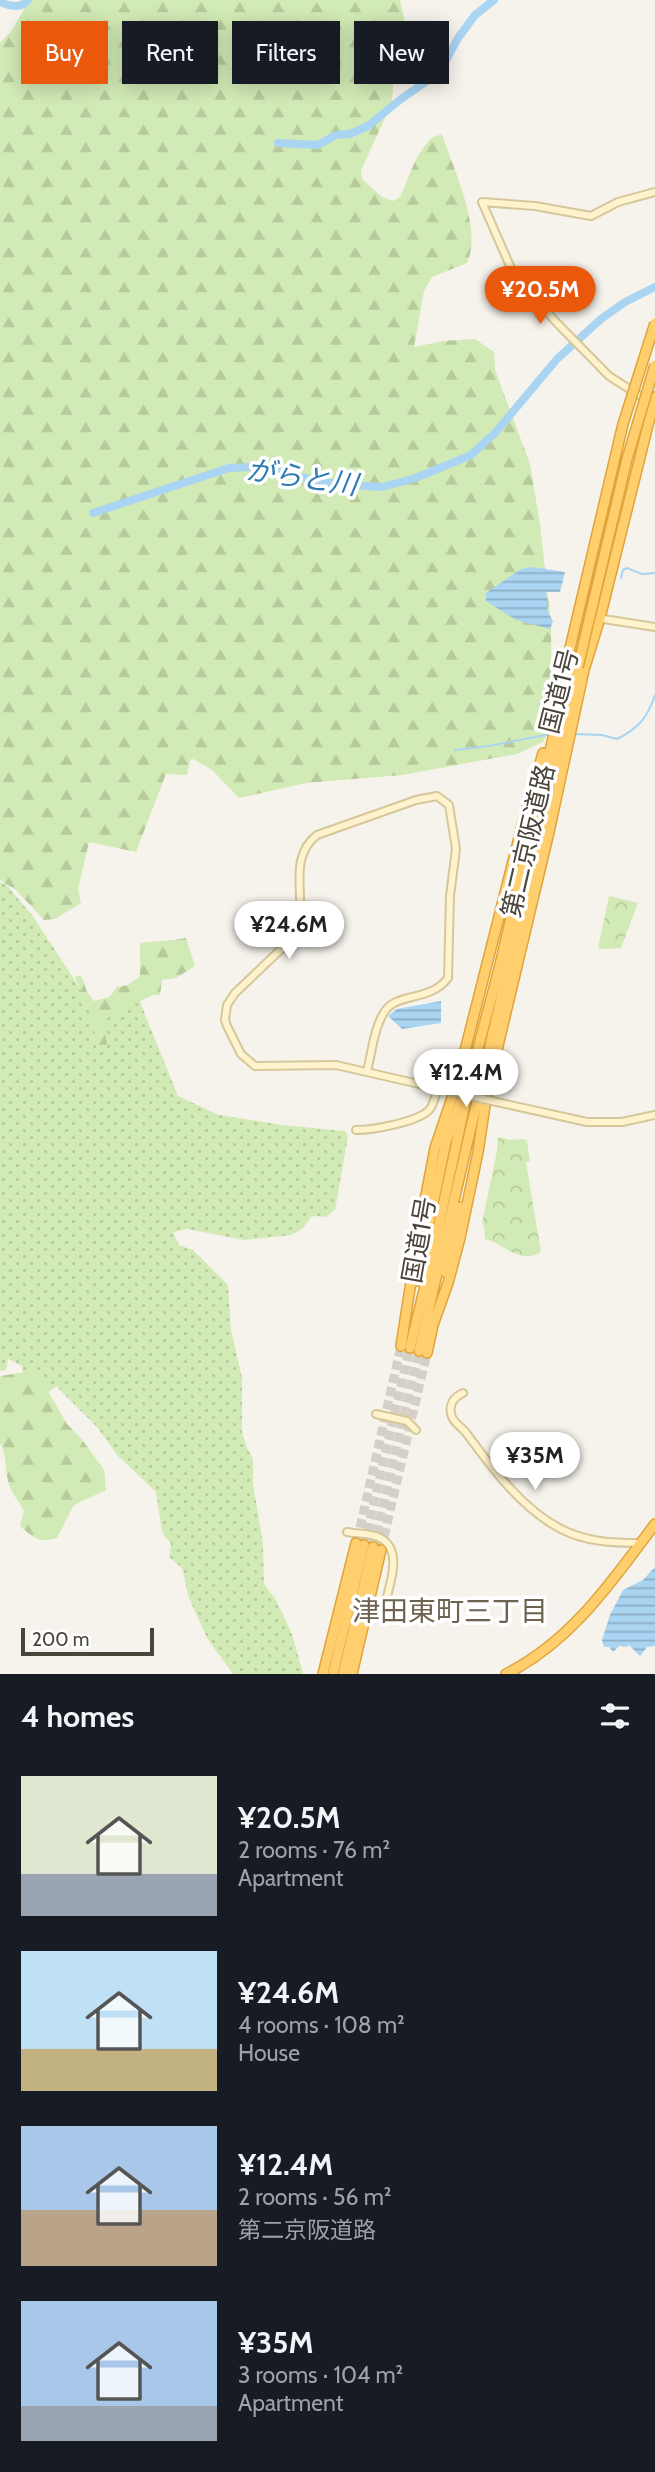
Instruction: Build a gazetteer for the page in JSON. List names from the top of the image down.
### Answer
{
  "streets": {
    "highway": ["国道1号", "第二京阪道路"]
  },
  "crossings": [
    ["国道1号", "第二京阪道路"]
  ],
  "districts": ["津田東町三丁目"],
  "water": ["がらと川"],
  "scale_bar": "200 m",
  "page": {
    "chip": [
      "Buy",
      "Rent",
      "Filters",
      "New"
    ],
    "price": [
      "¥20.5M",
      "¥24.6M",
      "¥12.4M",
      "¥35M"
    ],
    "scale": "200 m",
    "heading": "4 homes",
    "list": [
      {
        "name": "¥20.5M",
        "note": "2 rooms · 76 m² · Apartment"
      },
      {
        "name": "¥24.6M",
        "note": "4 rooms · 108 m² · House"
      },
      {
        "name": "¥12.4M",
        "note": "2 rooms · 56 m² · 第二京阪道路"
      },
      {
        "name": "¥35M",
        "note": "3 rooms · 104 m² · Apartment"
      }
    ]
  }
}
